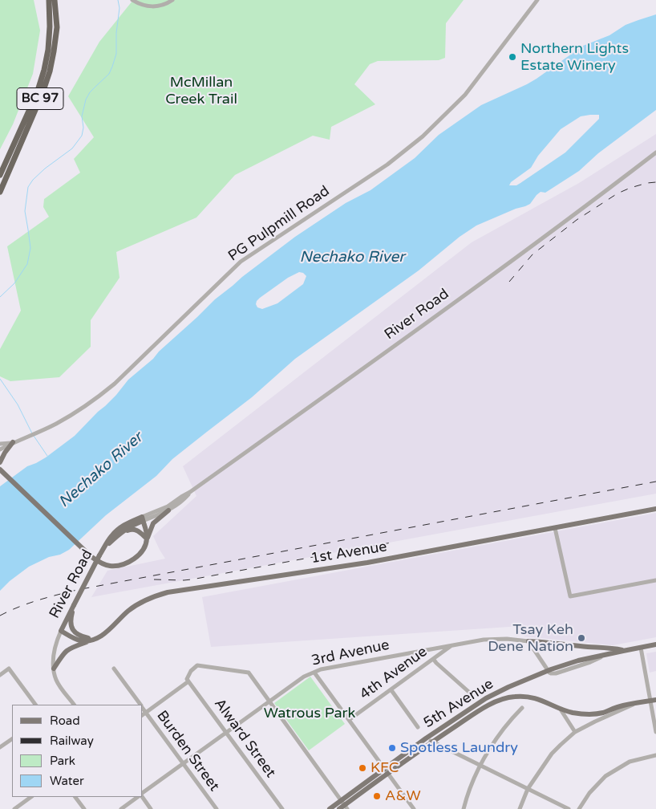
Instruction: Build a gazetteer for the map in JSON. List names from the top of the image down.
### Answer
{
  "streets": {
    "highway": ["BC 97"],
    "main road": ["River Road", "1st Avenue", "5th Avenue"],
    "street": [
      "PG Pulpmill Road",
      "3rd Avenue",
      "4th Avenue",
      "Alward Street",
      "Burden Street"
    ]
  },
  "crossings": [
    ["3rd Avenue", "4th Avenue"],
    ["3rd Avenue", "Alward Street"],
    ["3rd Avenue", "Burden Street"]
  ],
  "water": ["Nechako River"],
  "parks": ["McMillan Creek Trail", "Watrous Park"],
  "places": [
    "Northern Lights Estate Winery",
    "Tsay Keh Dene Nation",
    "Spotless Laundry",
    "KFC",
    "A&W"
  ],
  "legend": [
    "Road",
    "Railway",
    "Park",
    "Water"
  ]
}
